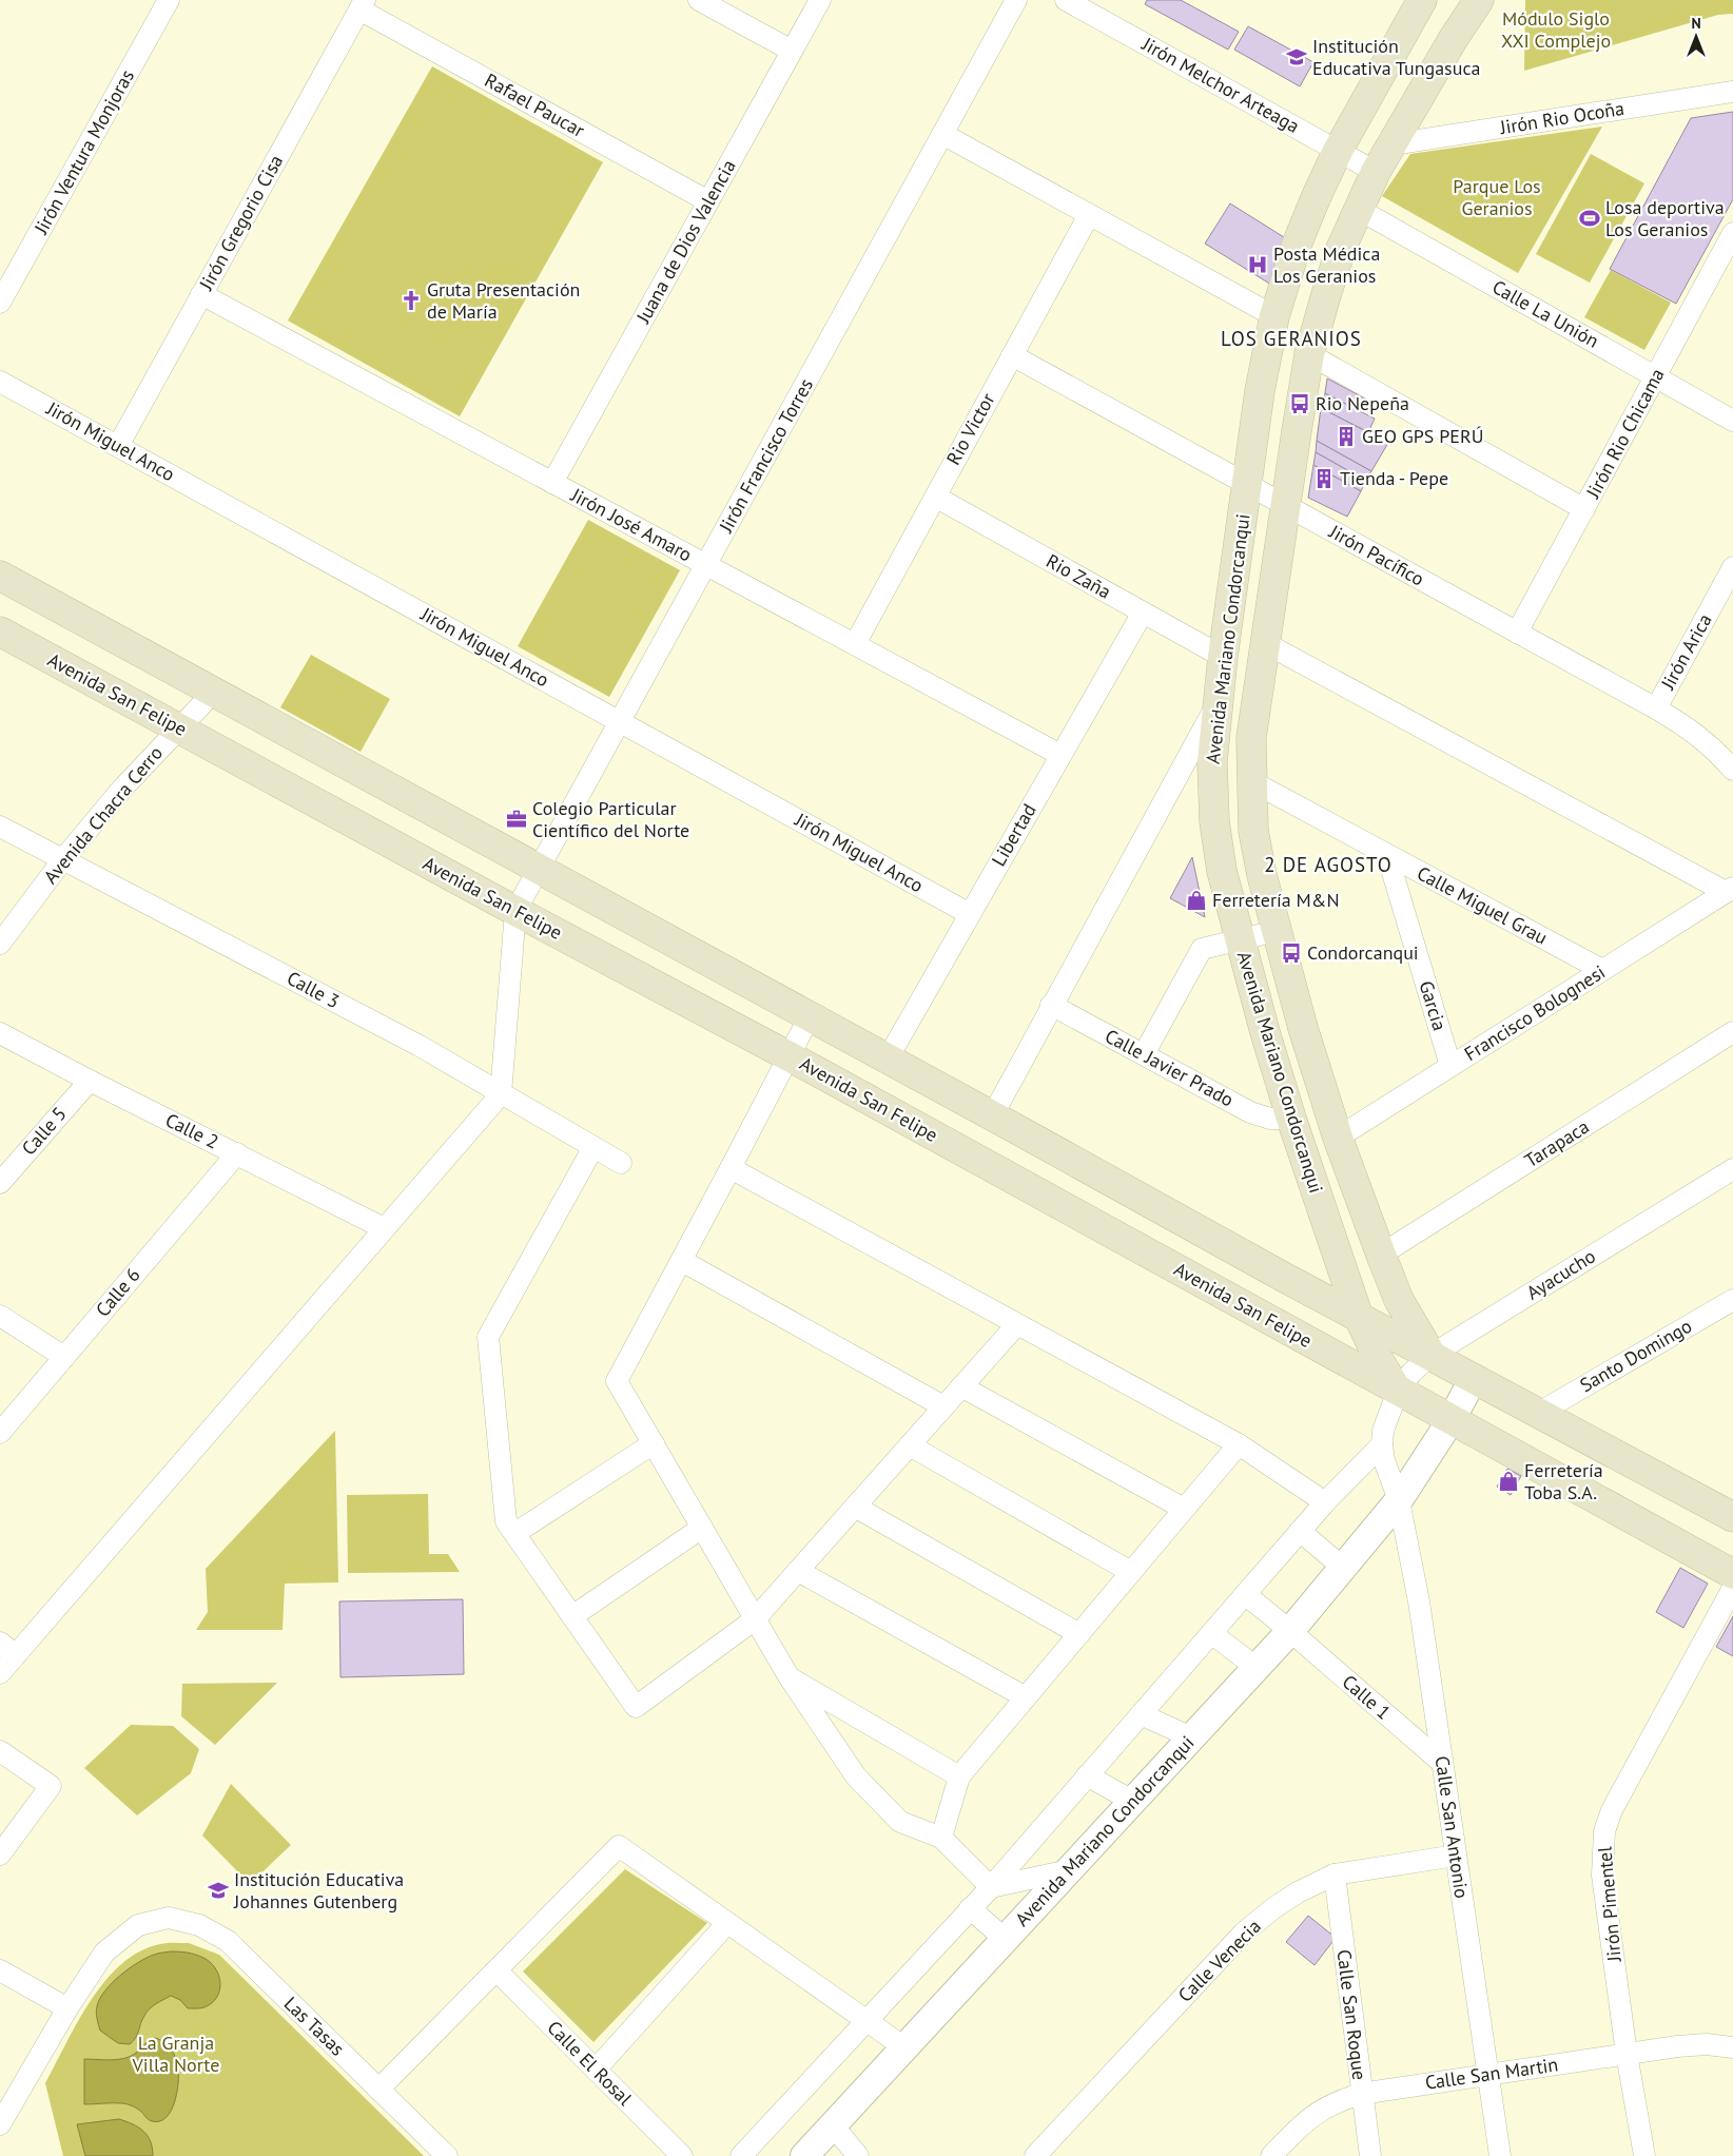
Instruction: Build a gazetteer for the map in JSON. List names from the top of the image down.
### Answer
{
  "streets": {
    "main road": ["Avenida Mariano Condorcanqui", "Avenida San Felipe"],
    "street": [
      "Jirón Melchor Arteaga",
      "Rafael Paucar",
      "Jirón Rio Ocoña",
      "Jirón Ventura Monjoras",
      "Jirón Gregorio Cisa",
      "Juana de Dios Valencia",
      "Calle La Unión",
      "Rio Victor",
      "Jirón Rio Chicama",
      "Jirón Miguel Anco",
      "Jirón Francisco Torres",
      "Jirón José Amaro",
      "Jirón Pacífico",
      "Rio Zaña",
      "Jirón Arica",
      "Avenida Chacra Cerro",
      "Libertad",
      "Calle Miguel Grau",
      "Calle 3",
      "Garcia",
      "Francisco Bolognesi",
      "Calle Javier Prado",
      "Calle 5",
      "Calle 2",
      "Tarapaca",
      "Ayacucho",
      "Calle 6",
      "Santo Domingo",
      "Calle 1",
      "Calle San Antonio",
      "Jirón Pimentel",
      "Calle Venecia",
      "Calle San Roque",
      "Las Tasas",
      "Calle El Rosal",
      "Calle San Martin"
    ]
  },
  "crossings": [
    ["Jirón Melchor Arteaga", "Avenida Mariano Condorcanqui"],
    ["Rafael Paucar", "Jirón Gregorio Cisa"],
    ["Rafael Paucar", "Juana de Dios Valencia"],
    ["Jirón Rio Ocoña", "Avenida Mariano Condorcanqui"],
    ["Jirón Gregorio Cisa", "Jirón Miguel Anco"],
    ["Jirón Gregorio Cisa", "Jirón José Amaro"],
    ["Juana de Dios Valencia", "Jirón José Amaro"],
    ["Calle La Unión", "Jirón Rio Chicama"],
    ["Calle La Unión", "Avenida Mariano Condorcanqui"],
    ["Rio Victor", "Jirón José Amaro"],
    ["Rio Victor", "Jirón Pacífico"],
    ["Rio Victor", "Rio Zaña"],
    ["Jirón Rio Chicama", "Jirón Pacífico"],
    ["Jirón Miguel Anco", "Jirón Francisco Torres"],
    ["Jirón Miguel Anco", "Libertad"],
    ["Jirón Francisco Torres", "Jirón José Amaro"],
    ["Jirón Francisco Torres", "Avenida San Felipe"],
    ["Jirón José Amaro", "Libertad"],
    ["Jirón Pacífico", "Avenida Mariano Condorcanqui"],
    ["Jirón Pacífico", "Jirón Arica"],
    ["Rio Zaña", "Avenida Mariano Condorcanqui"],
    ["Rio Zaña", "Libertad"],
    ["Avenida Mariano Condorcanqui", "Avenida San Felipe"],
    ["Avenida Mariano Condorcanqui", "Calle Miguel Grau"],
    ["Avenida Mariano Condorcanqui", "Francisco Bolognesi"],
    ["Avenida Mariano Condorcanqui", "Calle Javier Prado"],
    ["Avenida Mariano Condorcanqui", "Tarapaca"],
    ["Avenida Mariano Condorcanqui", "Ayacucho"],
    ["Avenida Mariano Condorcanqui", "Calle 1"],
    ["Avenida Mariano Condorcanqui", "Calle San Antonio"],
    ["Avenida San Felipe", "Avenida Chacra Cerro"],
    ["Avenida San Felipe", "Ayacucho"],
    ["Avenida Chacra Cerro", "Calle 3"],
    ["Calle Miguel Grau", "Garcia"],
    ["Calle Miguel Grau", "Francisco Bolognesi"],
    ["Garcia", "Francisco Bolognesi"],
    ["Calle 5", "Calle 2"],
    ["Calle 2", "Calle 6"],
    ["Calle 1", "Calle San Antonio"],
    ["Calle San Antonio", "Calle Venecia"],
    ["Calle San Antonio", "Calle San Martin"],
    ["Jirón Pimentel", "Calle San Martin"],
    ["Calle Venecia", "Calle San Roque"],
    ["Calle San Roque", "Calle San Martin"]
  ],
  "districts": ["LOS GERANIOS", "2 DE AGOSTO"],
  "parks": ["Módulo Siglo XXI Complejo", "Parque Los Geranios", "La Granja Villa Norte"],
  "places": {
    "school or university": ["Institución Educativa Tungasuca", "Institución Educativa Johannes Gutenberg"],
    "sports": ["Losa deportiva Los Geranios"],
    "hospital": ["Posta Médica Los Geranios"],
    "church": ["Gruta Presentación de María"],
    "bus stop": ["Rio Nepeña", "Condorcanqui"],
    "building": ["GEO GPS PERÚ", "Tienda - Pepe"],
    "office": ["Colegio Particular Científico del Norte"],
    "shop": ["Ferretería M&N", "Ferretería Toba S.A."]
  },
  "north": "top"
}
